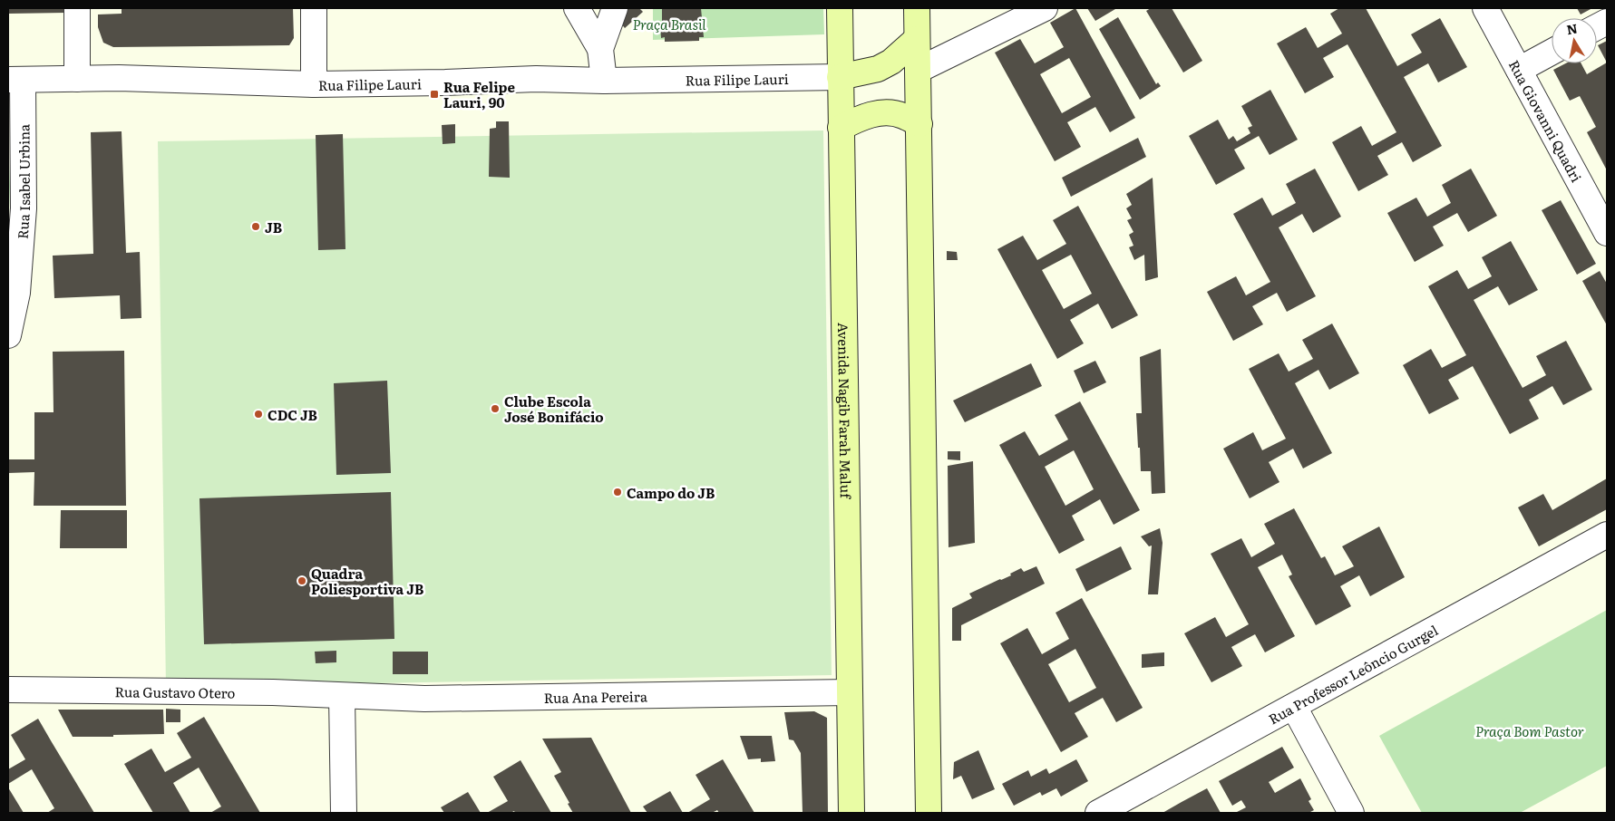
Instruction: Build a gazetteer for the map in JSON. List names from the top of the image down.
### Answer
{
  "streets": {
    "main road": ["Avenida Nagib Farah Maluf"],
    "street": [
      "Rua Filipe Lauri",
      "Rua Giovanni Quadri",
      "Rua Isabel Urbina",
      "Rua Professor Leôncio Gurgel",
      "Rua Gustavo Otero",
      "Rua Ana Pereira"
    ]
  },
  "crossings": [
    ["Rua Filipe Lauri", "Rua Isabel Urbina"],
    ["Rua Filipe Lauri", "Avenida Nagib Farah Maluf"],
    ["Avenida Nagib Farah Maluf", "Rua Ana Pereira"],
    ["Rua Gustavo Otero", "Rua Ana Pereira"]
  ],
  "parks": ["Praça Brasil", "Praça Bom Pastor"],
  "places": {
    "transit": ["Rua Felipe Lauri, 90"],
    "other": [
      "JB",
      "Clube Escola José Bonifácio",
      "CDC JB",
      "Campo do JB",
      "Quadra Poliesportiva JB"
    ]
  },
  "north": "top"
}
